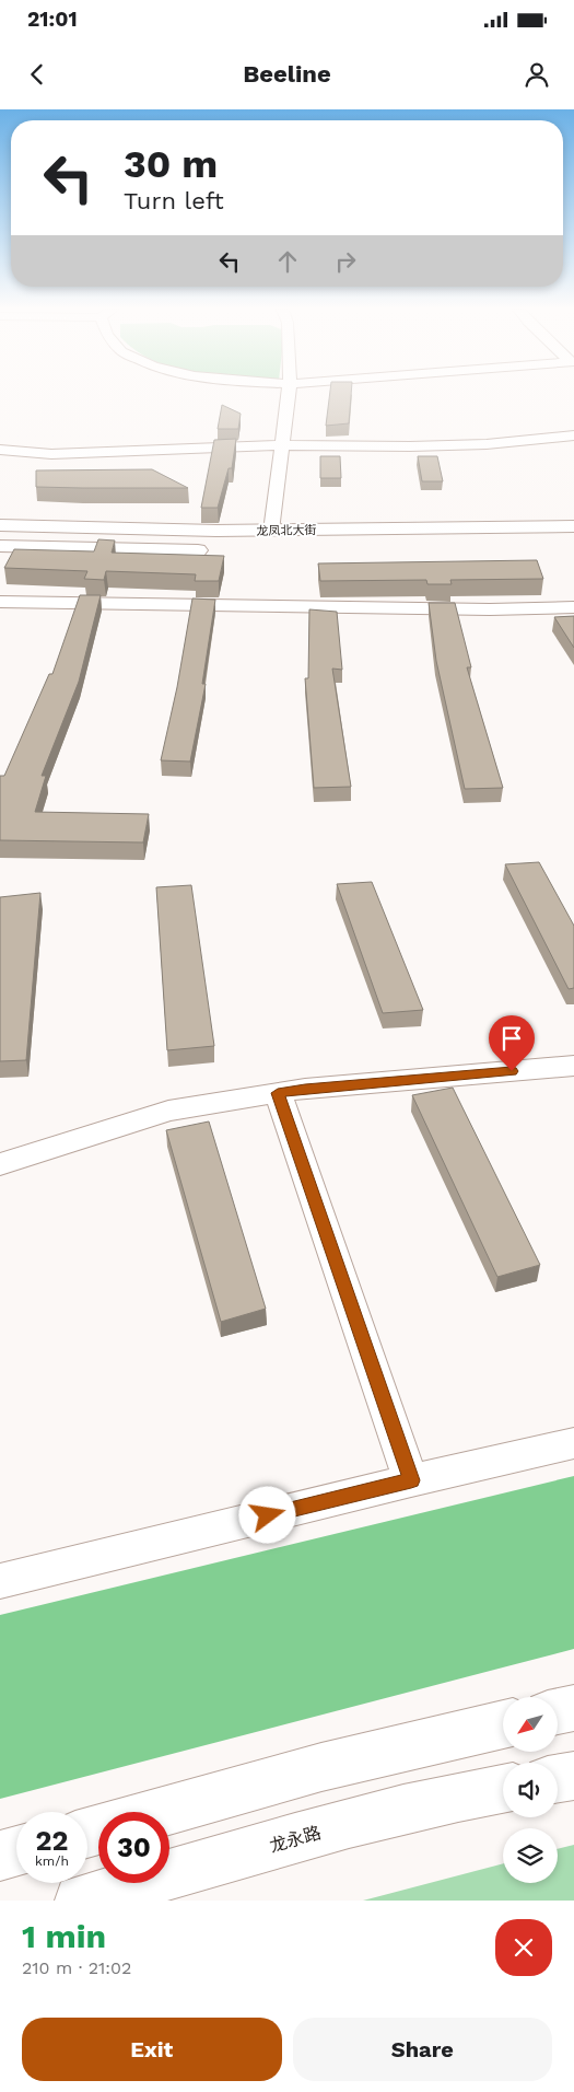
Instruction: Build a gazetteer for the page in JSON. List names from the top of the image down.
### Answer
{
  "streets": {
    "main road": ["龙凤北大街", "龙永路"]
  },
  "north": "bottom left",
  "page": {
    "status": "21:01",
    "header": "Beeline",
    "turn": ["30 m", "Turn left"],
    "speed": "22 km/h",
    "limit": "30",
    "heading": ["1 min", "210 m · 21:02"],
    "buttons": ["Exit", "Share"]
  }
}
